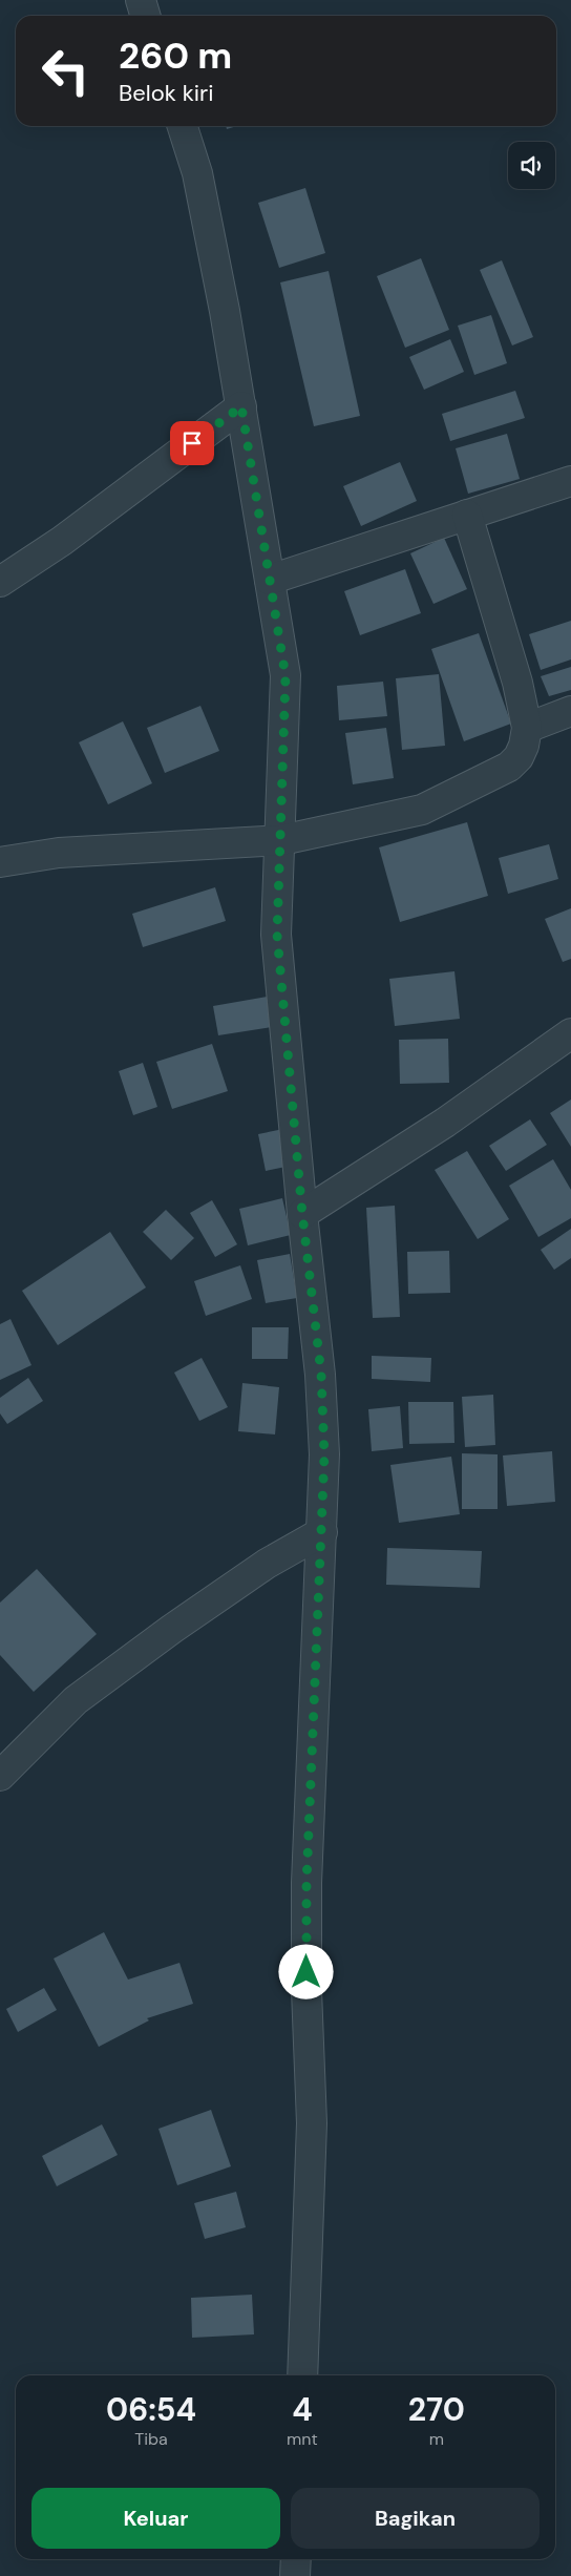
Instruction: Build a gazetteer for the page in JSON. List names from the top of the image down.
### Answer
{
  "page": {
    "turn": ["260 m", "Belok kiri"],
    "eta": [
      "06:54",
      "Tiba",
      "4",
      "mnt",
      "270",
      "m"
    ],
    "buttons": ["Keluar", "Bagikan"]
  }
}
